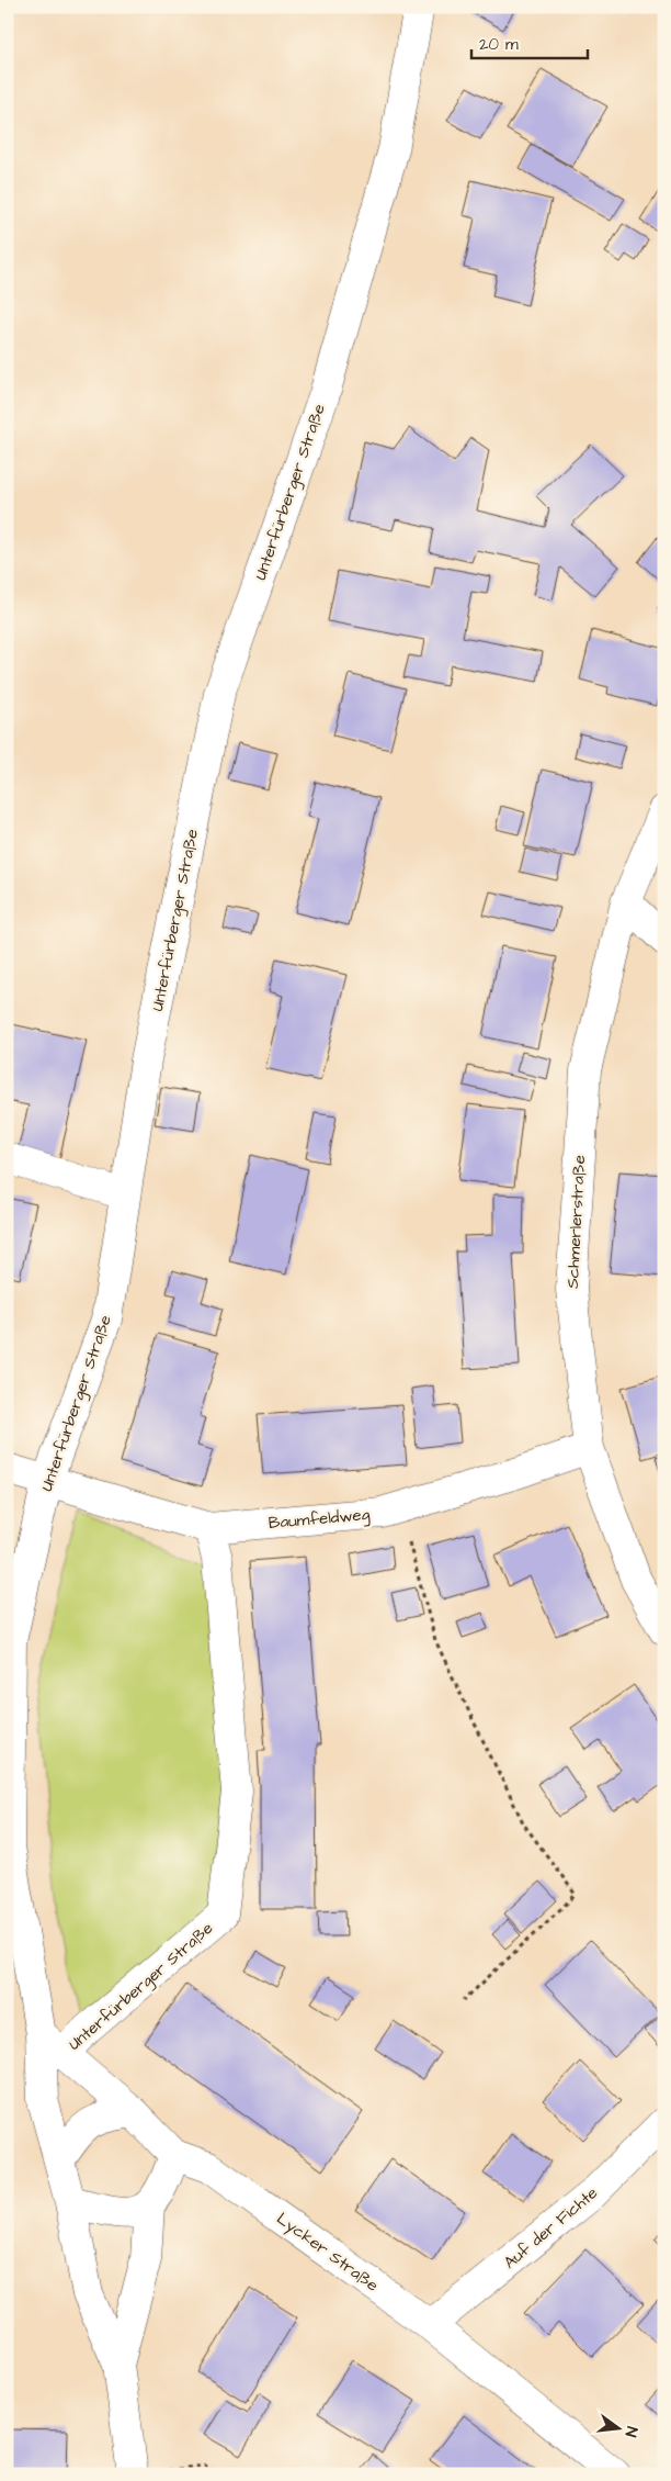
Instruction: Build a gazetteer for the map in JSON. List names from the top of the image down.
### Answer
{
  "streets": {
    "street": [
      "Unterfürberger Straße",
      "Schmerlerstraße",
      "Baumfeldweg",
      "Auf der Fichte",
      "Lycker Straße"
    ]
  },
  "crossings": [
    ["Unterfürberger Straße", "Baumfeldweg"],
    ["Unterfürberger Straße", "Lycker Straße"],
    ["Schmerlerstraße", "Baumfeldweg"],
    ["Auf der Fichte", "Lycker Straße"]
  ],
  "scale_bar": "20 m",
  "north": "right"
}
